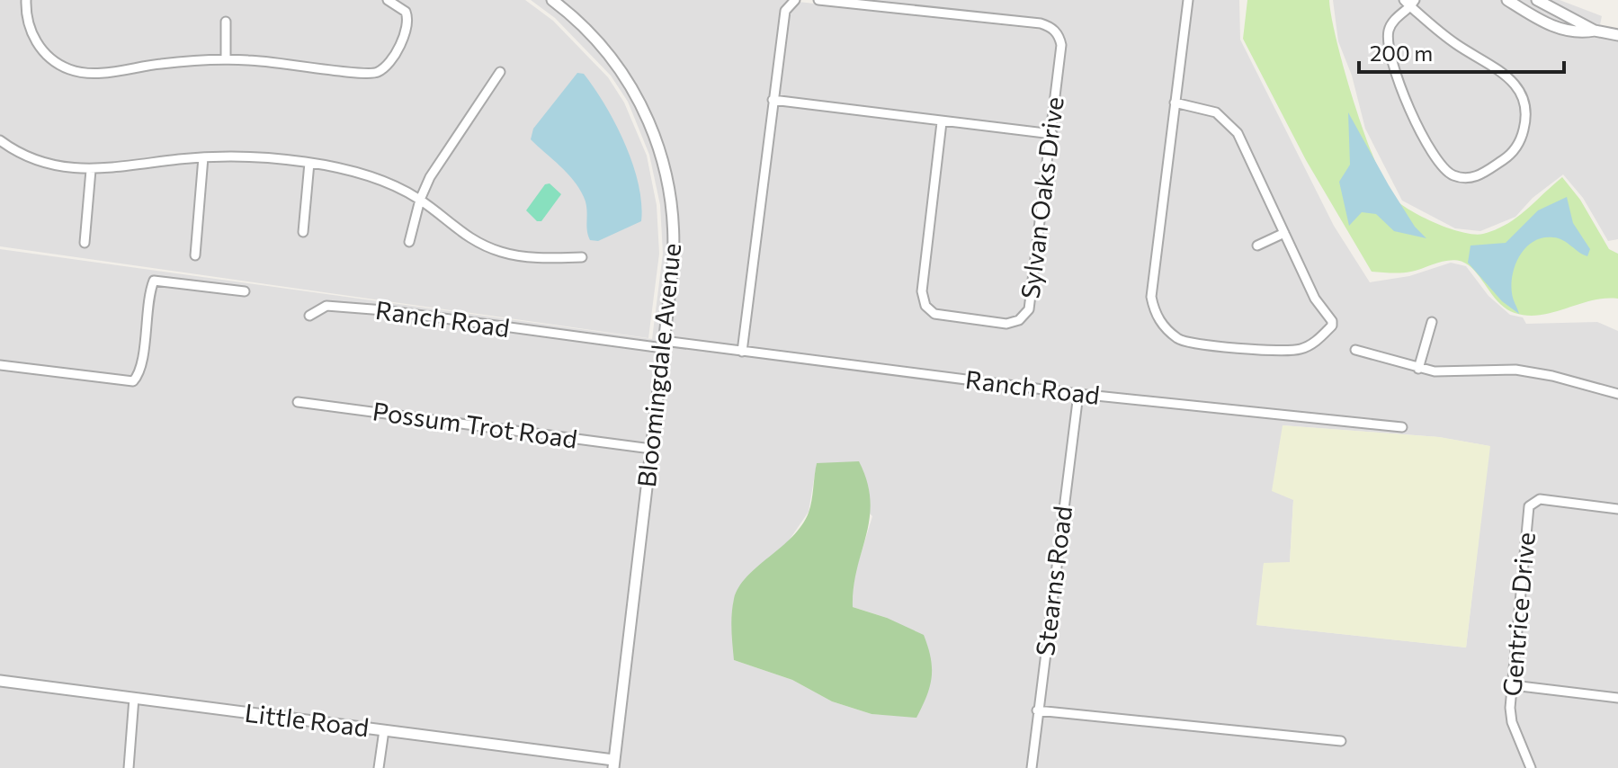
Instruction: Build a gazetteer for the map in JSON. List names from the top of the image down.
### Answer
{
  "streets": {
    "street": [
      "Sylvan Oaks Drive",
      "Ranch Road",
      "Bloomingdale Avenue",
      "Possum Trot Road",
      "Stearns Road",
      "Gentrice Drive",
      "Little Road"
    ]
  },
  "crossings": [
    ["Ranch Road", "Bloomingdale Avenue"],
    ["Ranch Road", "Stearns Road"],
    ["Bloomingdale Avenue", "Possum Trot Road"],
    ["Bloomingdale Avenue", "Little Road"]
  ],
  "scale_bar": "200 m"
}
